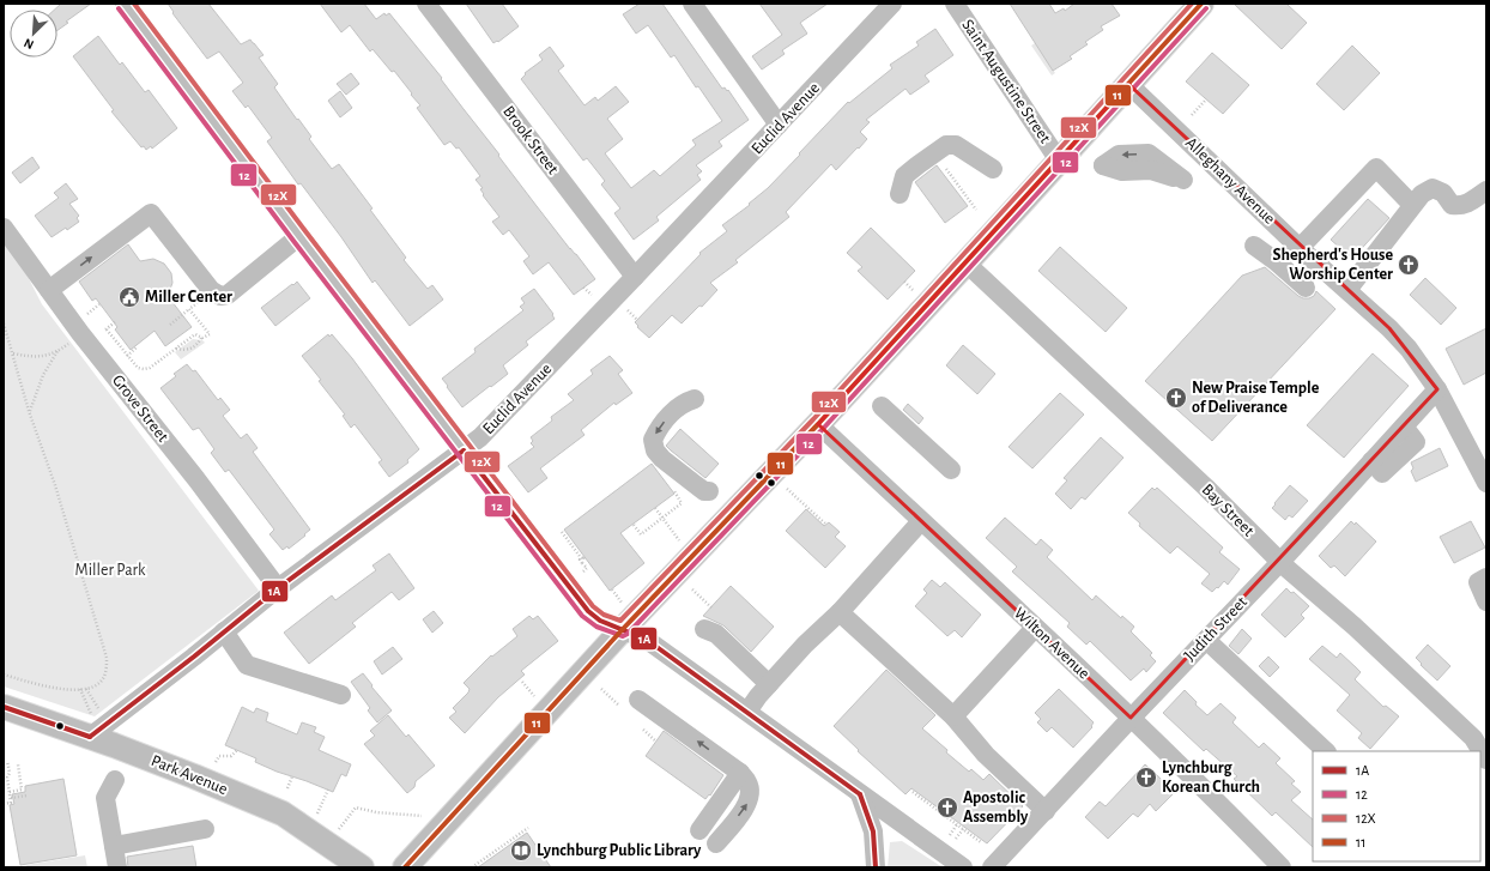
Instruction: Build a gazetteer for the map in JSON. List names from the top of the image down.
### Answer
{
  "streets": {
    "main road": ["Park Avenue"],
    "street": [
      "Saint Augustine Street",
      "Euclid Avenue",
      "Brook Street",
      "Alleghany Avenue",
      "Grove Street",
      "Bay Street",
      "Judith Street",
      "Wilton Avenue"
    ]
  },
  "crossings": [
    ["Euclid Avenue", "Brook Street"],
    ["Euclid Avenue", "Grove Street"],
    ["Euclid Avenue", "Park Avenue"],
    ["Alleghany Avenue", "Judith Street"],
    ["Bay Street", "Judith Street"],
    ["Judith Street", "Wilton Avenue"]
  ],
  "parks": ["Miller Park"],
  "places": {
    "church": [
      "Shepherd's House Worship Center",
      "New Praise Temple of Deliverance",
      "Lynchburg Korean Church",
      "Apostolic Assembly"
    ],
    "public building": ["Miller Center"],
    "library": ["Lynchburg Public Library"]
  },
  "lines": [
    "transit line 12X",
    "transit line 11",
    "transit line 12",
    "transit line 1A"
  ],
  "legend": [
    "1A",
    "12",
    "12X",
    "11"
  ],
  "north": "bottom left"
}
